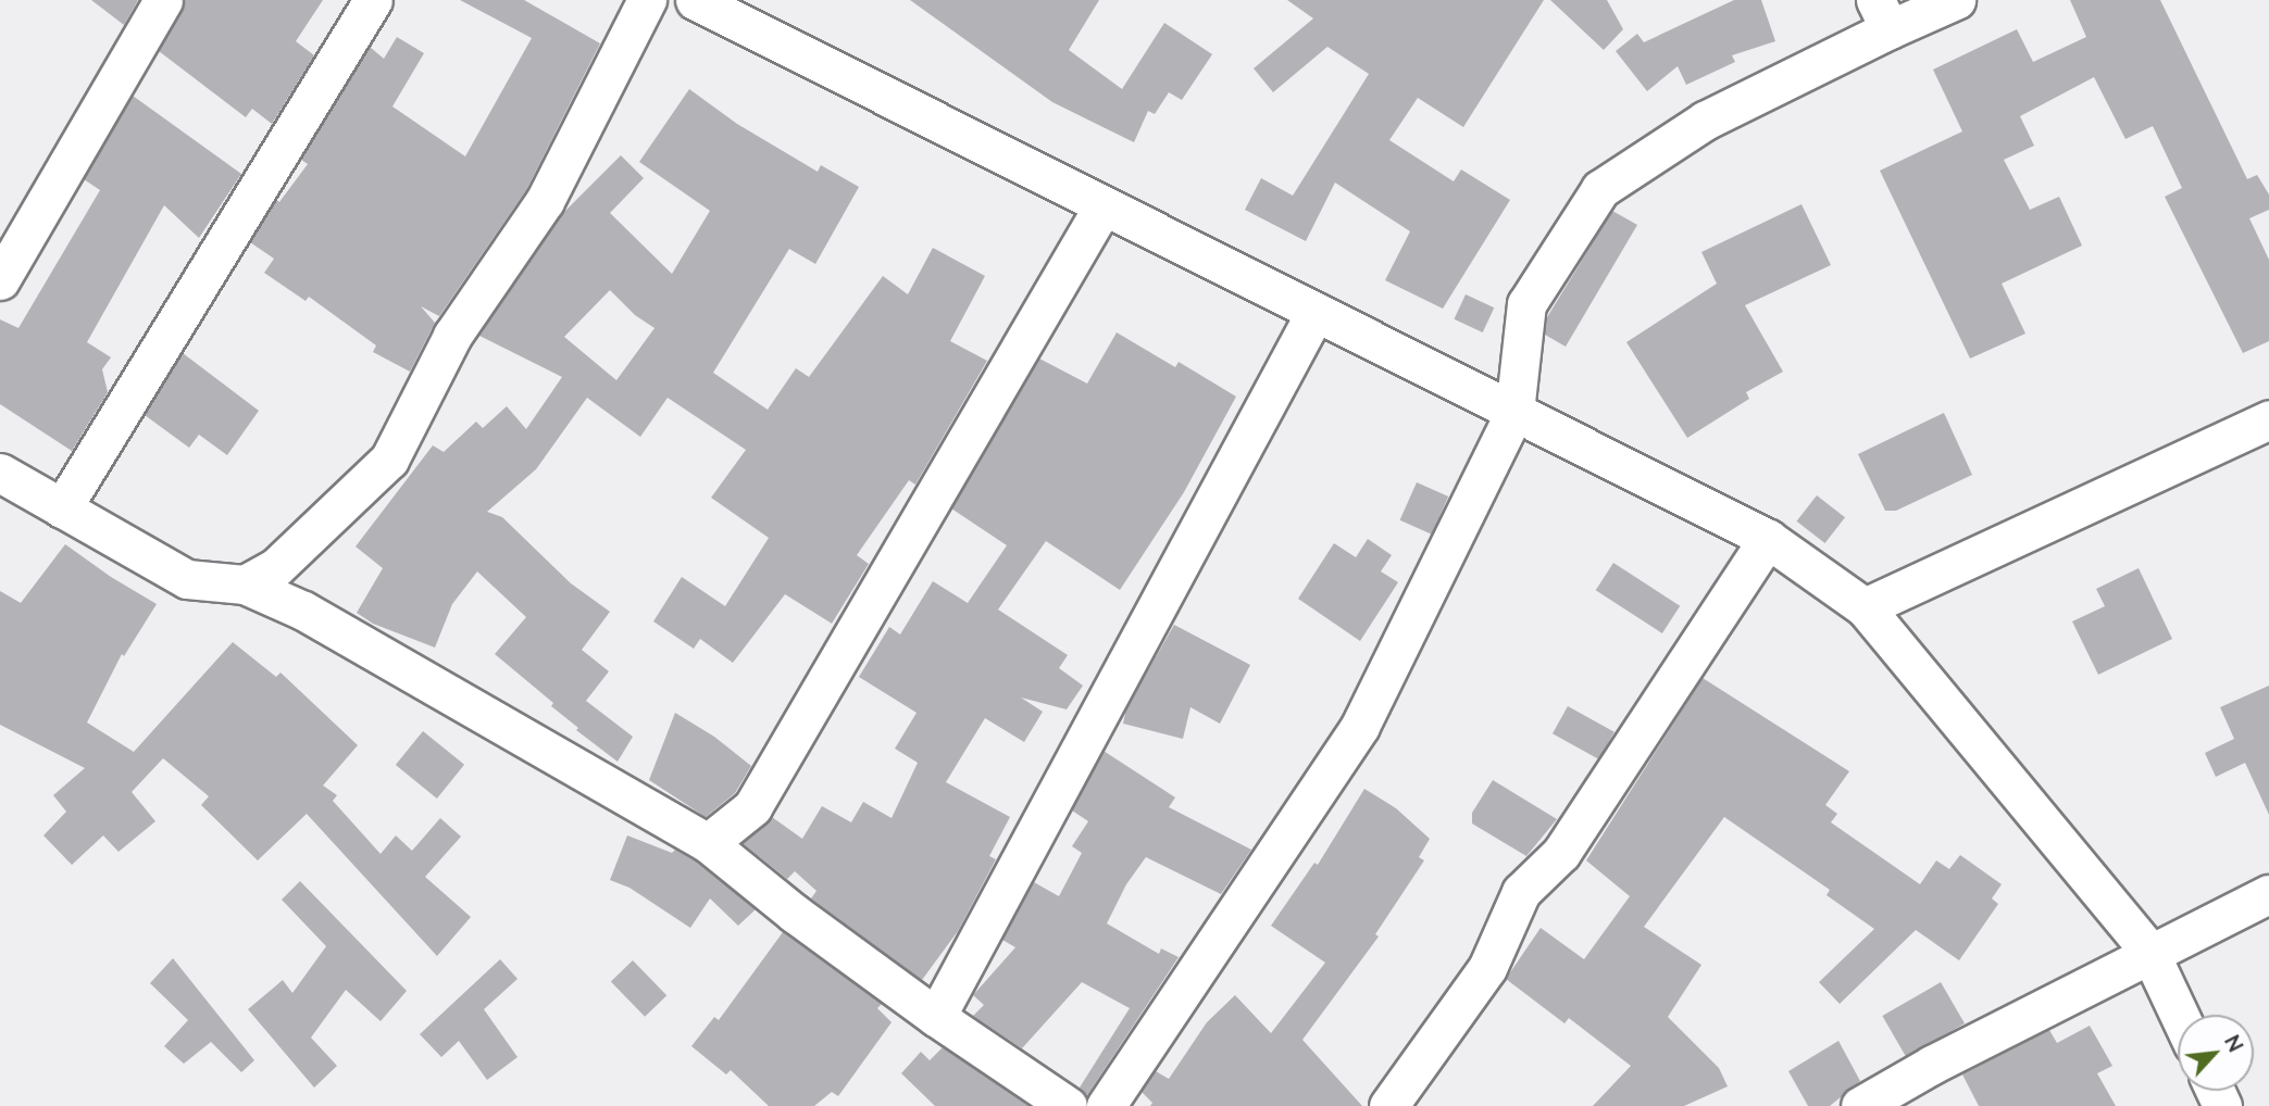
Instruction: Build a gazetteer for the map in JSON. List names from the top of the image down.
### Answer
{
  "north": "top right"
}
